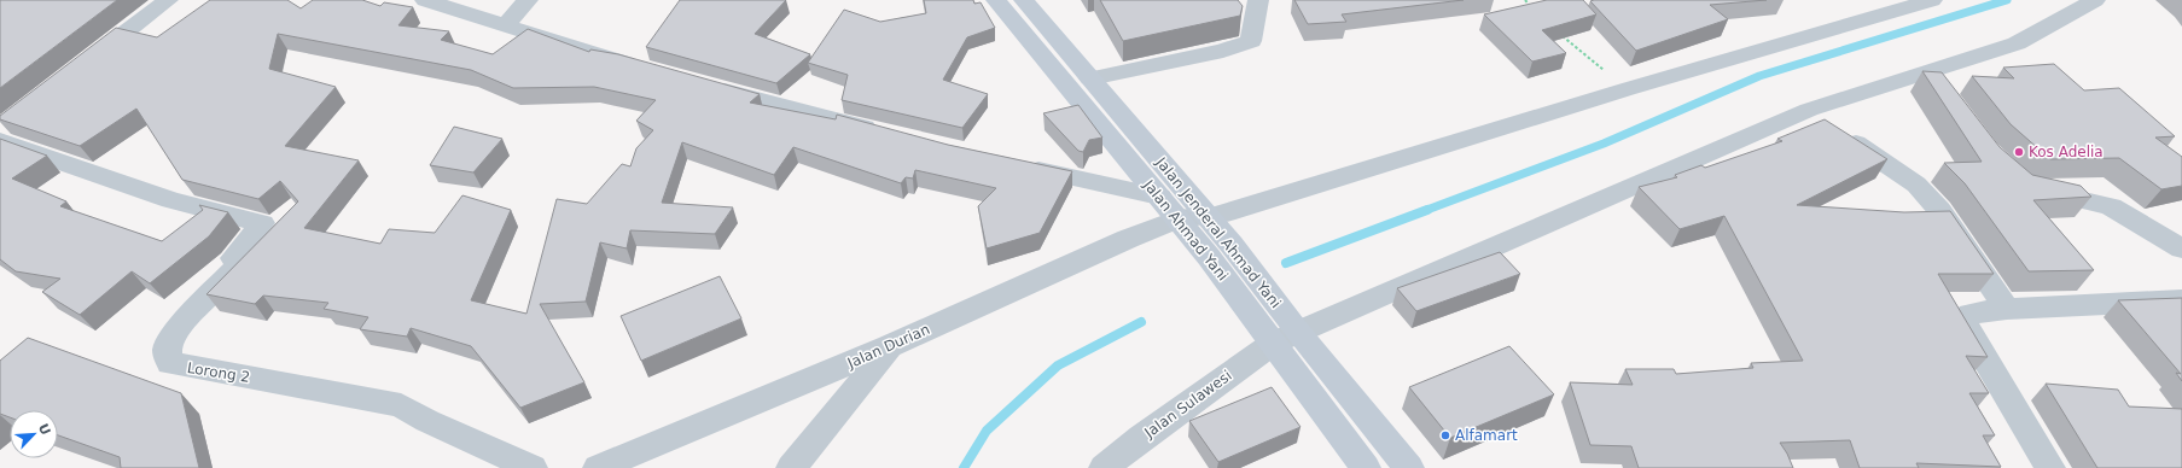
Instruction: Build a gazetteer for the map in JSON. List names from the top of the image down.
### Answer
{
  "streets": {
    "main road": ["Jalan Ahmad Yani", "Jalan Jenderal Ahmad Yani"],
    "street": ["Jalan Durian", "Lorong 2", "Jalan Sulawesi"]
  },
  "crossings": [
    ["Jalan Ahmad Yani", "Jalan Jenderal Ahmad Yani"],
    ["Jalan Ahmad Yani", "Jalan Durian"],
    ["Jalan Ahmad Yani", "Jalan Sulawesi"],
    ["Jalan Jenderal Ahmad Yani", "Jalan Durian"]
  ],
  "places": ["Kos Adelia", "Alfamart"],
  "north": "top right"
}
